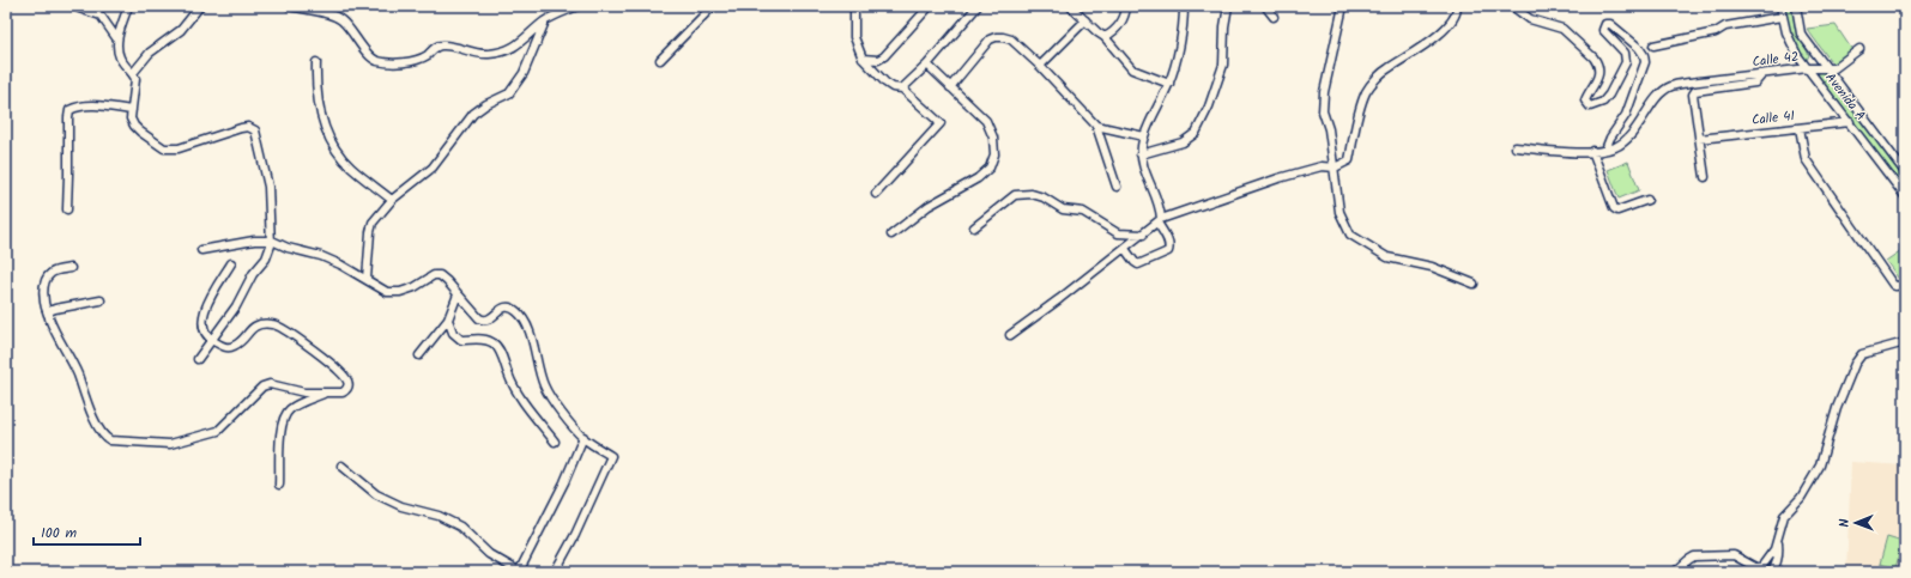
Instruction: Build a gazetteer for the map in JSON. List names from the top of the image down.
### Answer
{
  "streets": {
    "street": ["Calle 42", "Avenida A", "Calle 41"]
  },
  "crossings": [
    ["Calle 42", "Avenida A"],
    ["Avenida A", "Calle 41"]
  ],
  "scale_bar": "100 m",
  "north": "left"
}
